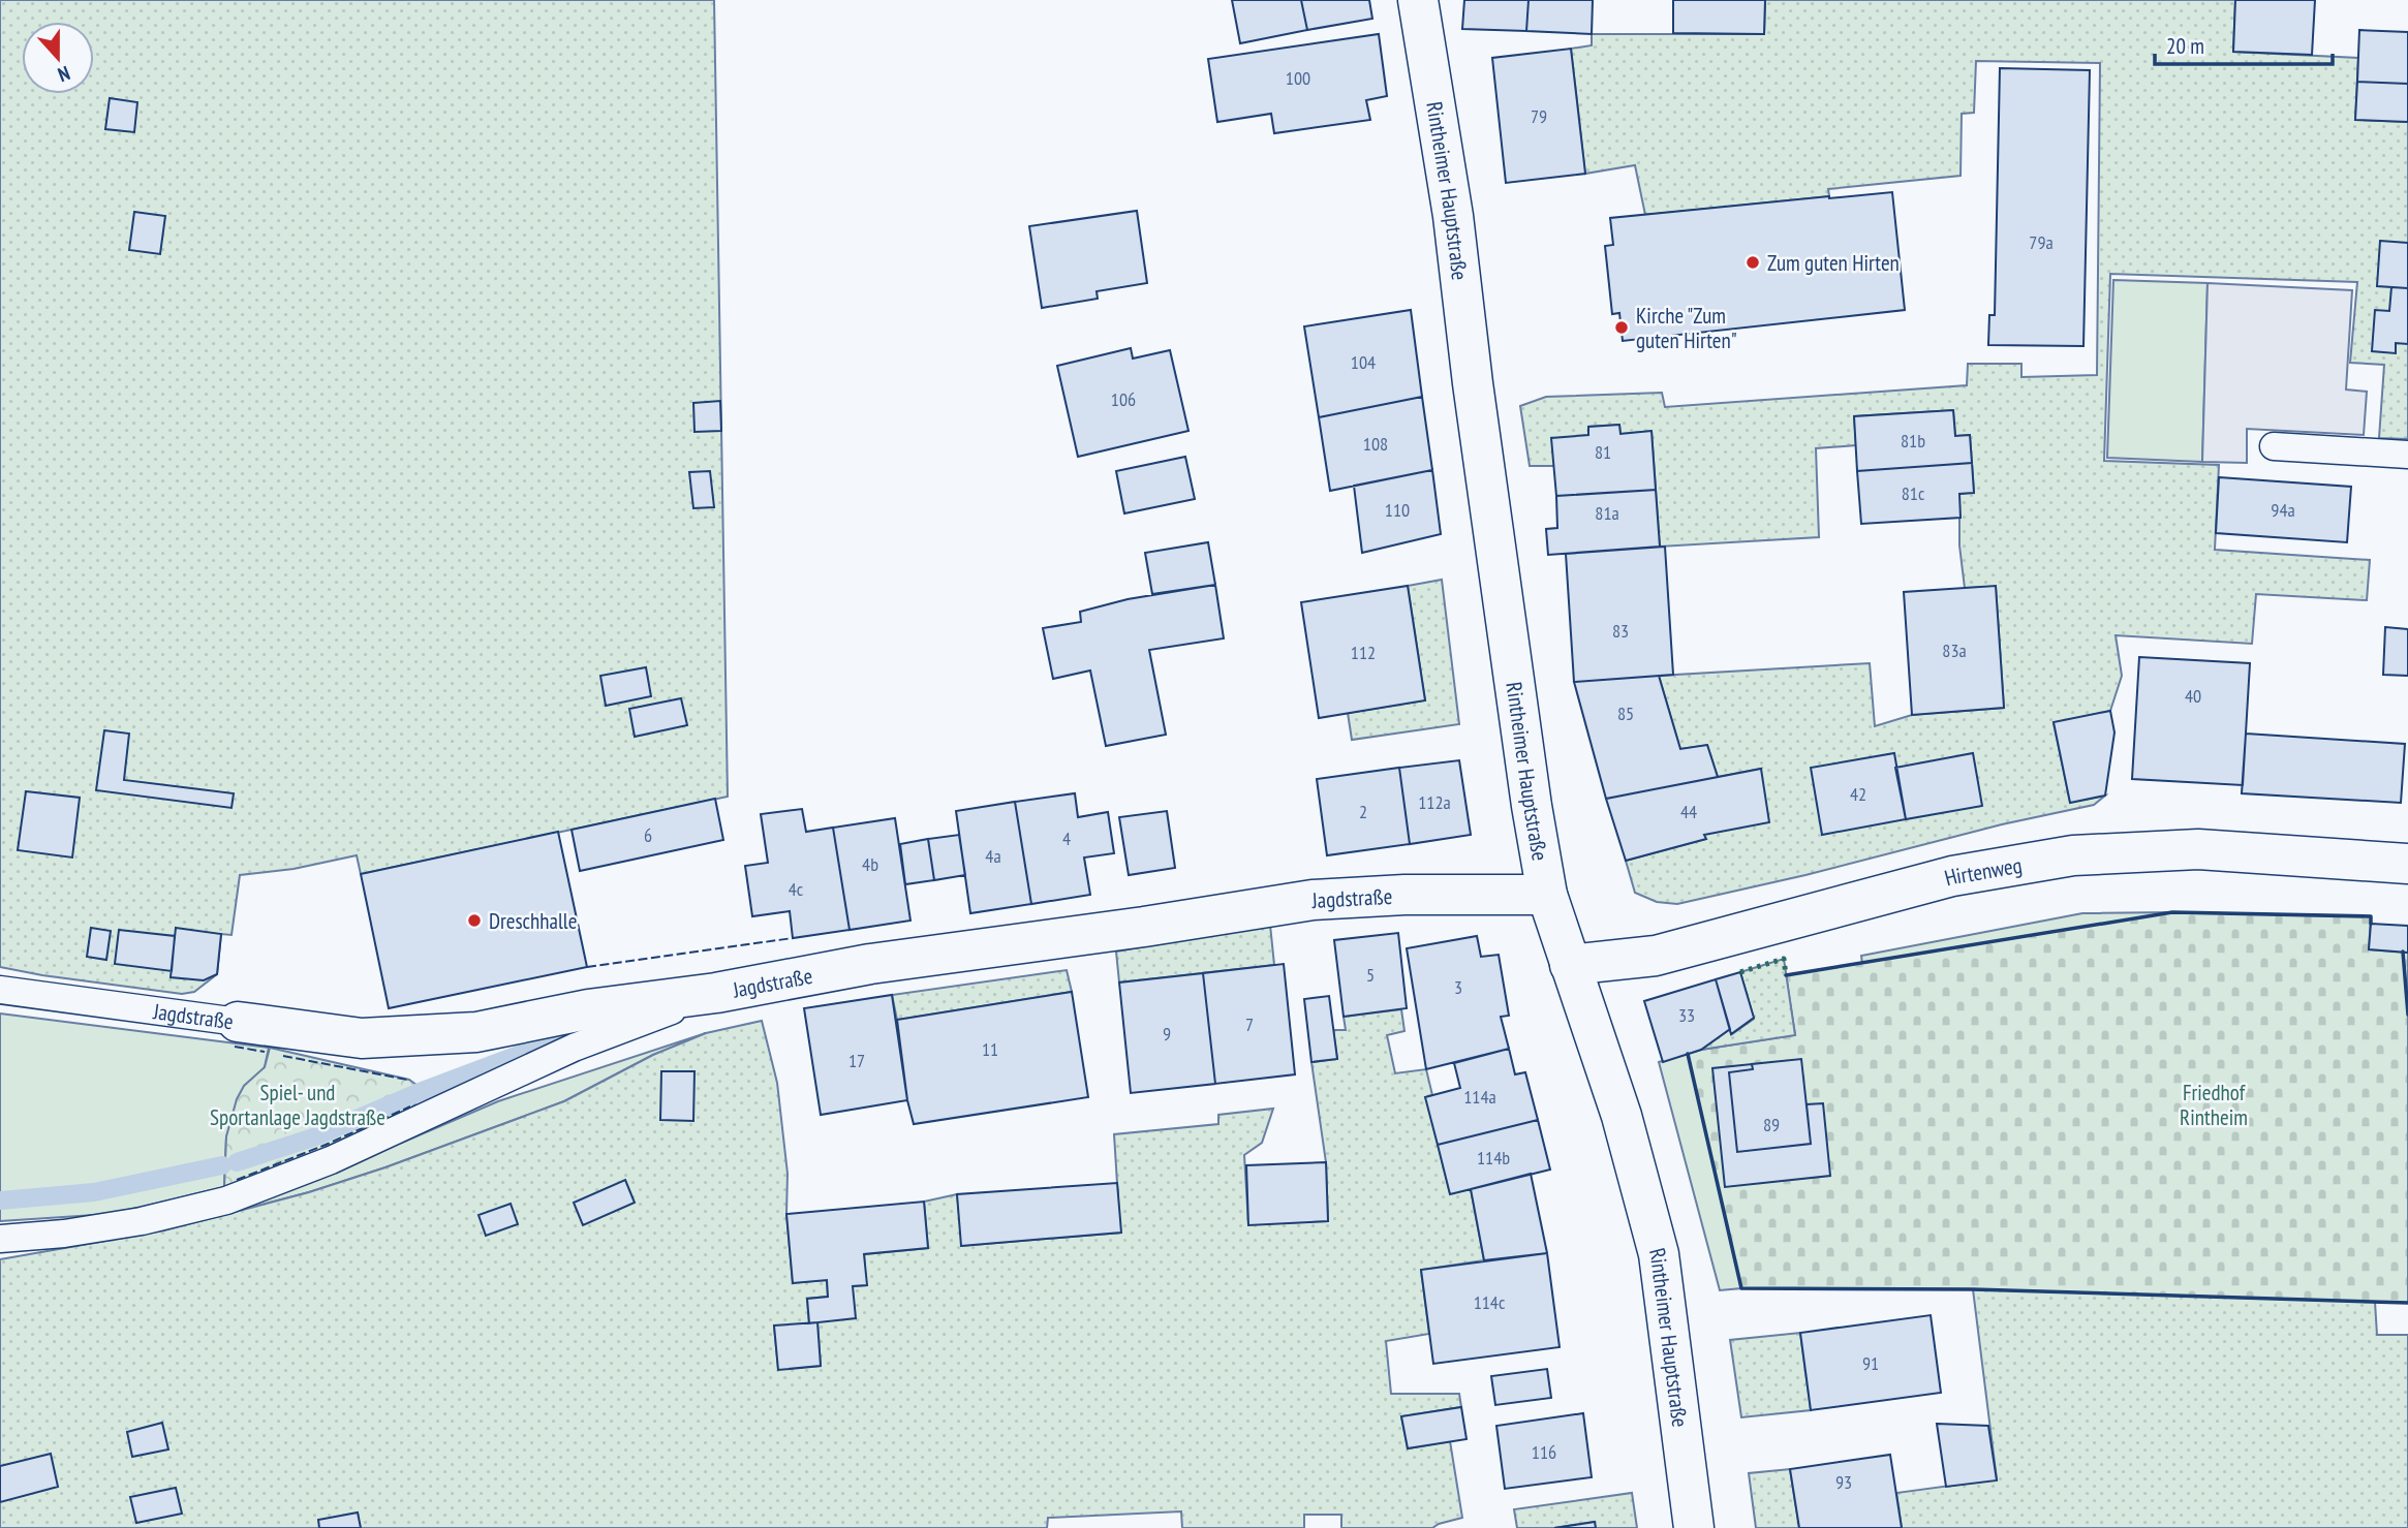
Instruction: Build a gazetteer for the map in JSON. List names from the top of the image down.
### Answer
{
  "streets": {
    "street": ["Rintheimer Hauptstraße", "Hirtenweg", "Jagdstraße"]
  },
  "crossings": [
    ["Rintheimer Hauptstraße", "Hirtenweg"],
    ["Rintheimer Hauptstraße", "Jagdstraße"]
  ],
  "parks": ["Spiel- und Sportanlage Jagdstraße", "Friedhof Rintheim"],
  "places": ["Zum guten Hirten", "Kirche \"Zum guten Hirten\"", "Dreschhalle"],
  "house_numbers": [
    "100",
    "79",
    "79a",
    "104",
    "106",
    "81b",
    "108",
    "81",
    "81c",
    "110",
    "94a",
    "81a",
    "83",
    "83a",
    "112",
    "40",
    "85",
    "42",
    "112a",
    "2",
    "44",
    "6",
    "4",
    "4a",
    "4b",
    "4c",
    "5",
    "3",
    "33",
    "7",
    "9",
    "11",
    "17",
    "114a",
    "89",
    "114b",
    "114c",
    "91",
    "116",
    "93"
  ],
  "scale_bar": "20 m",
  "north": "bottom"
}
